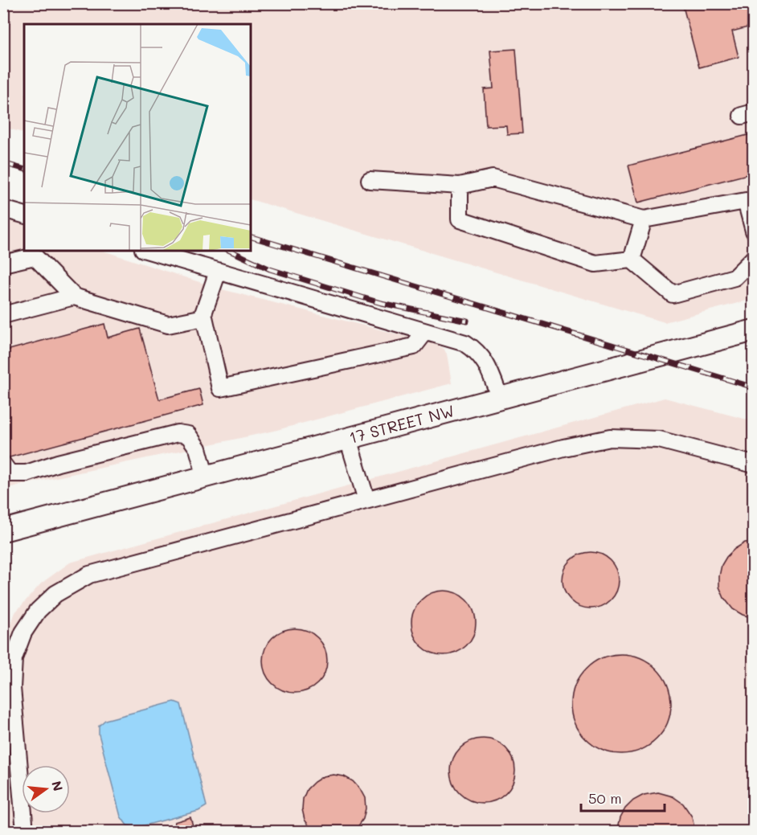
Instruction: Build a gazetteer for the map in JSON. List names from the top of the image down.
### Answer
{
  "streets": {
    "main road": ["17 STREET NW"]
  },
  "scale_bar": "50 m",
  "north": "right"
}
